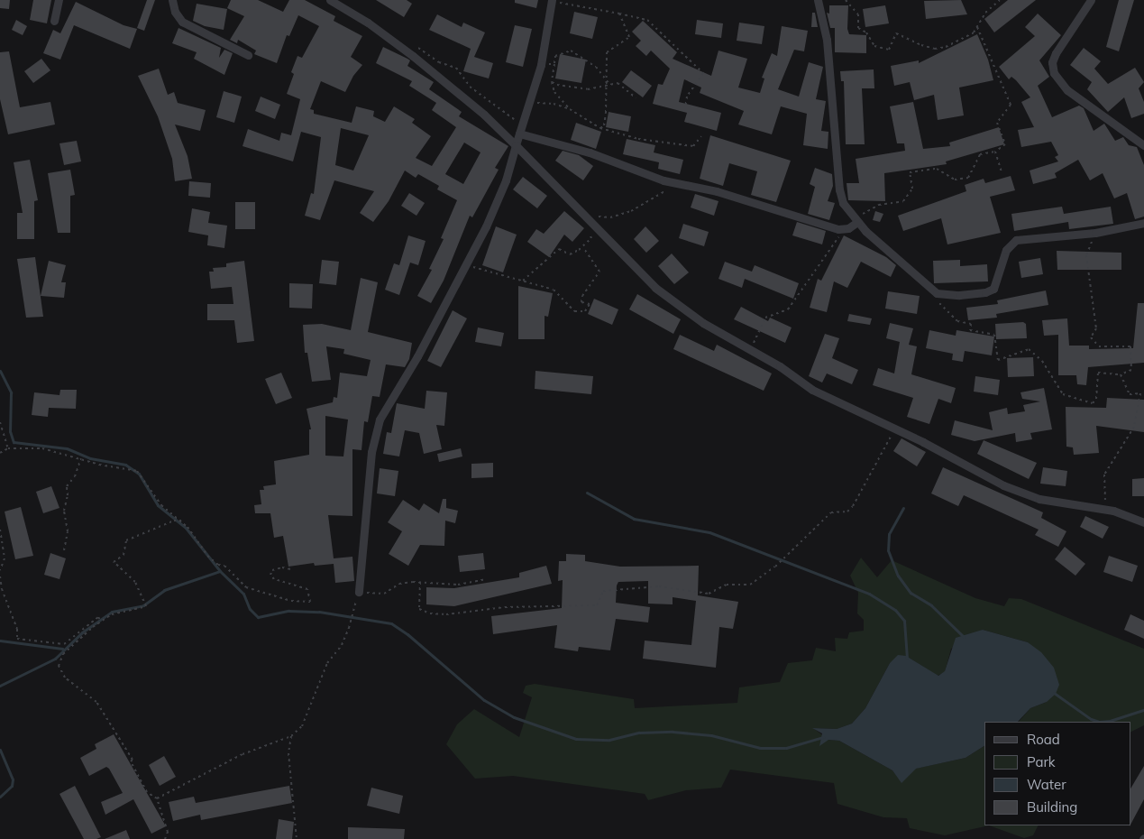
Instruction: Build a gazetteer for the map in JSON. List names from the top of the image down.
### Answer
{
  "legend": [
    "Road",
    "Park",
    "Water",
    "Building"
  ]
}
